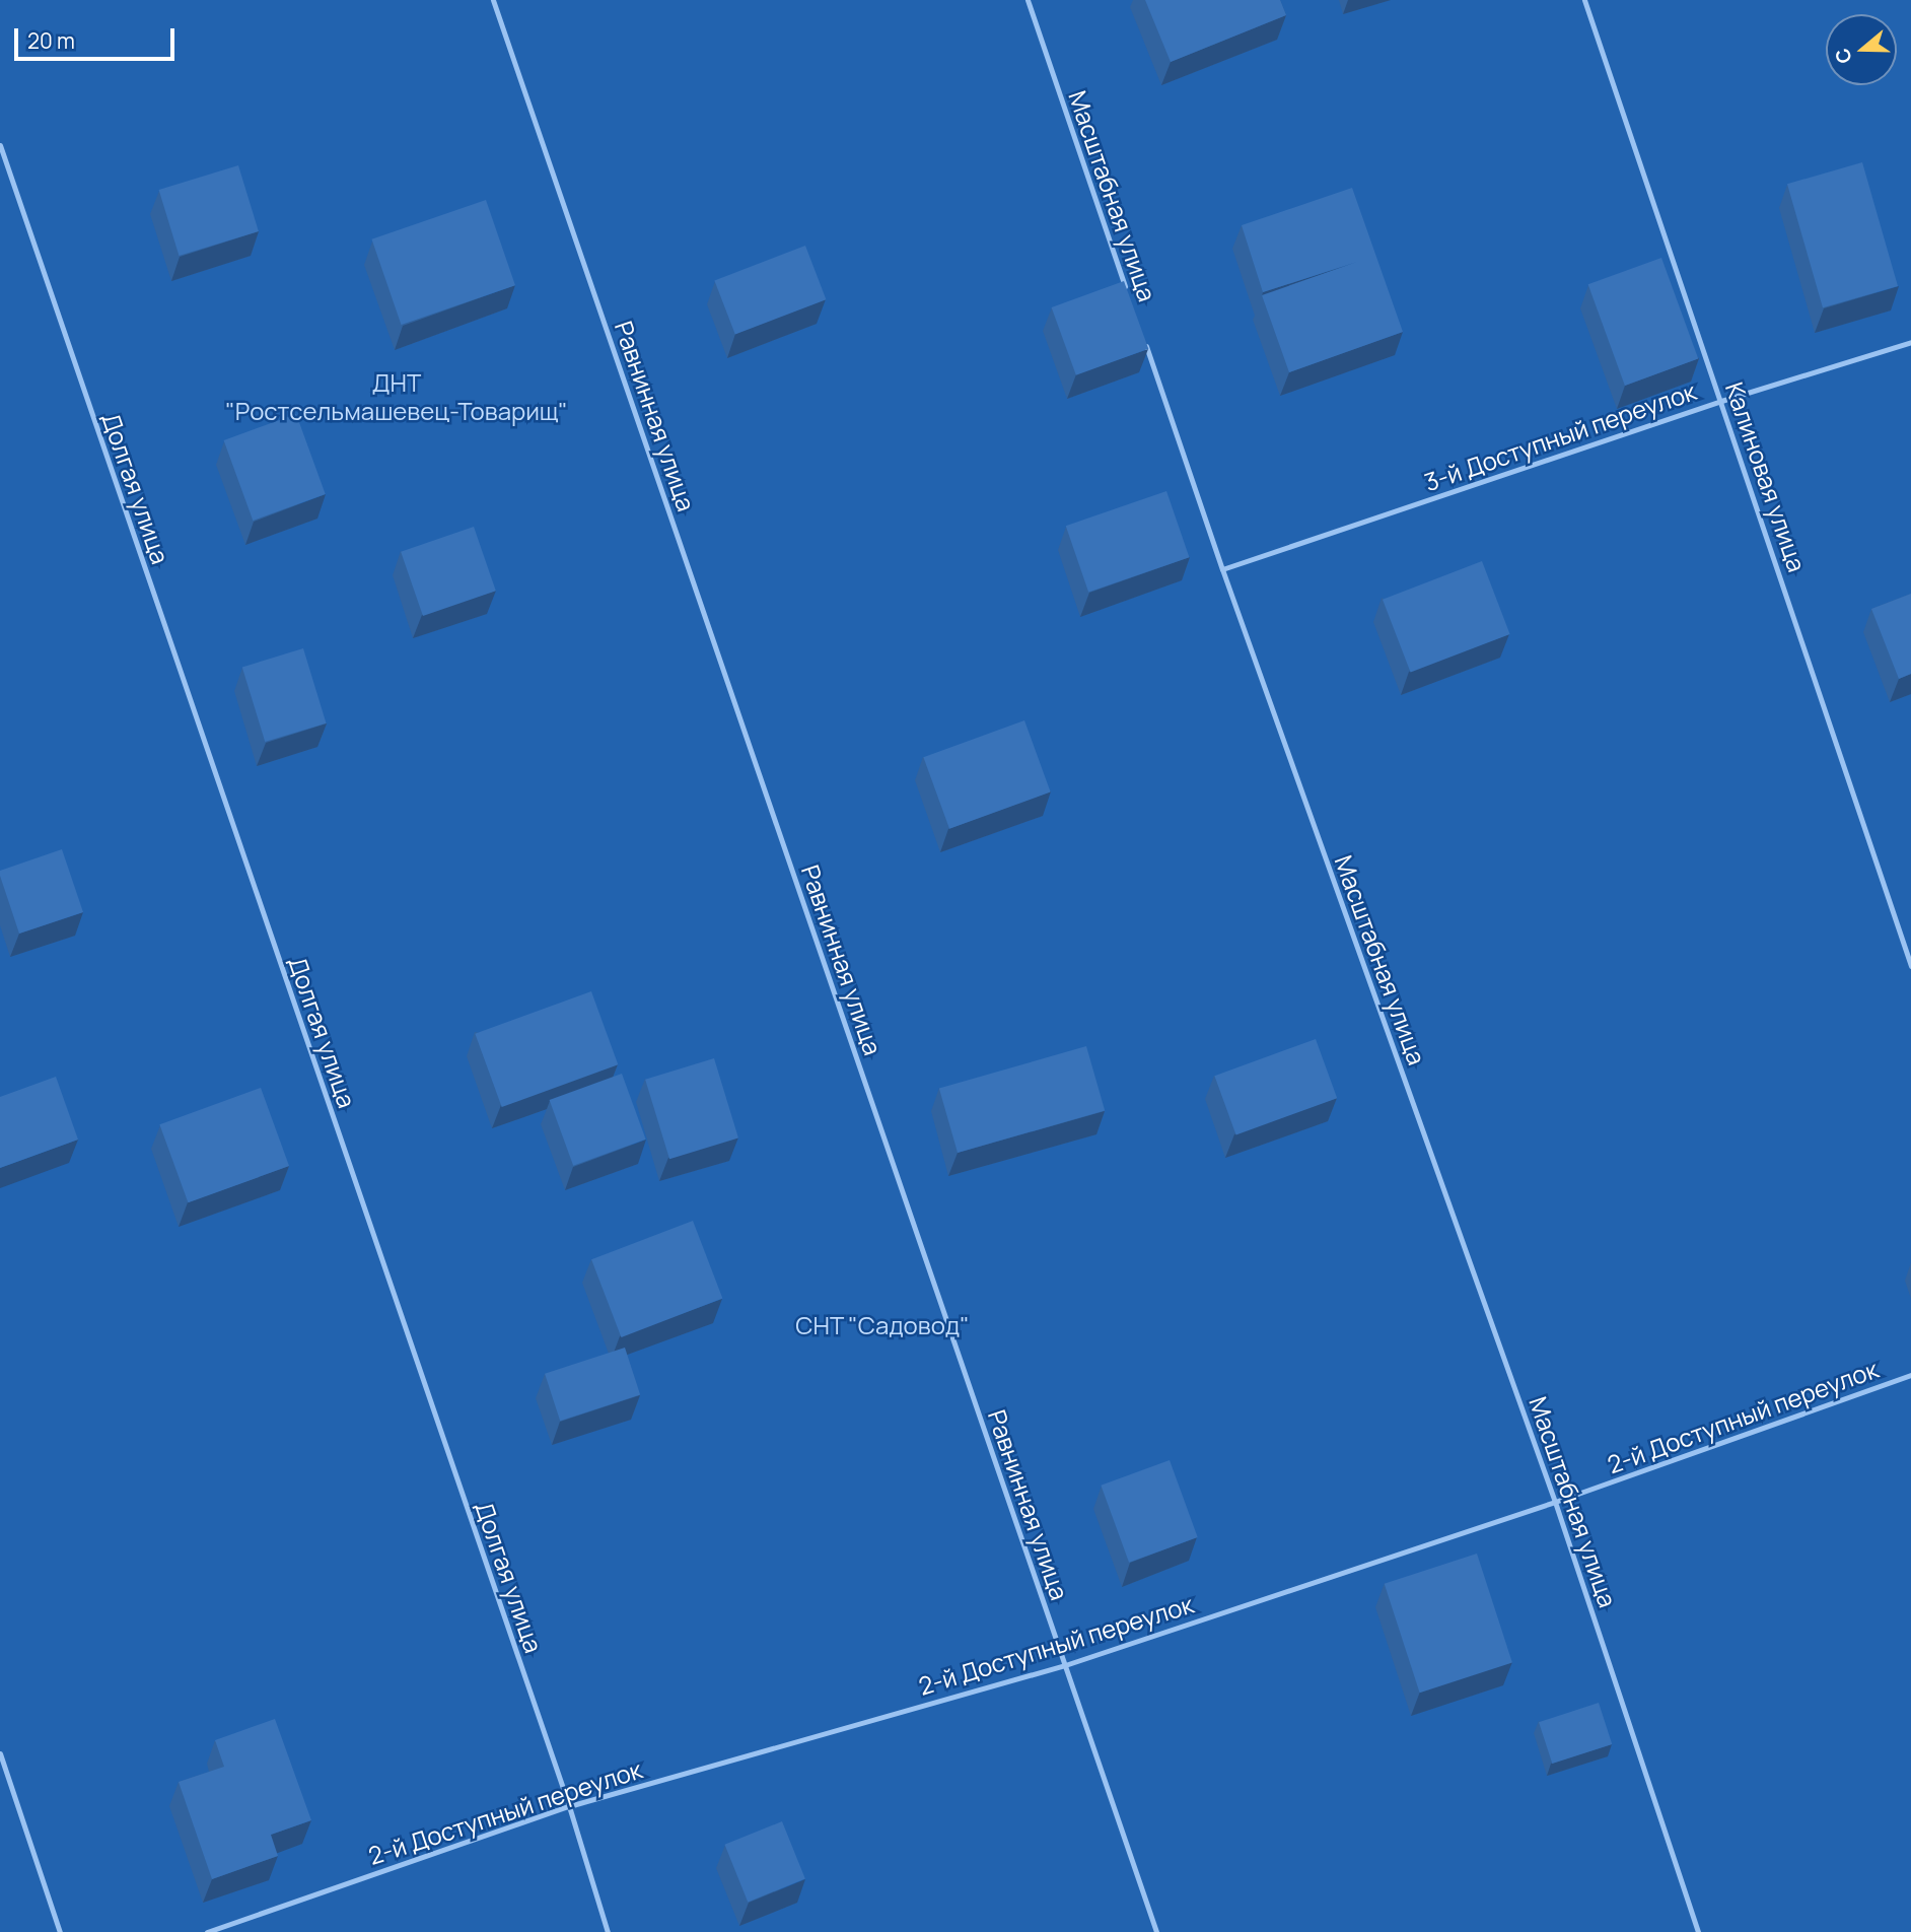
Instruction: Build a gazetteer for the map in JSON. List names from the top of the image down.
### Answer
{
  "streets": {
    "lane": [
      "Масштабная улица",
      "Равнинная улица",
      "3-й Доступный переулок",
      "Калиновая улица",
      "Долгая улица",
      "2-й Доступный переулок"
    ]
  },
  "crossings": [
    ["Масштабная улица", "3-й Доступный переулок"],
    ["Масштабная улица", "2-й Доступный переулок"],
    ["Равнинная улица", "2-й Доступный переулок"],
    ["3-й Доступный переулок", "Калиновая улица"],
    ["Долгая улица", "2-й Доступный переулок"]
  ],
  "parks": ["ДНТ \"Ростсельмашевец-Товарищ\"", "СНТ \"Садовод\""],
  "scale_bar": "20 m",
  "north": "left"
}
